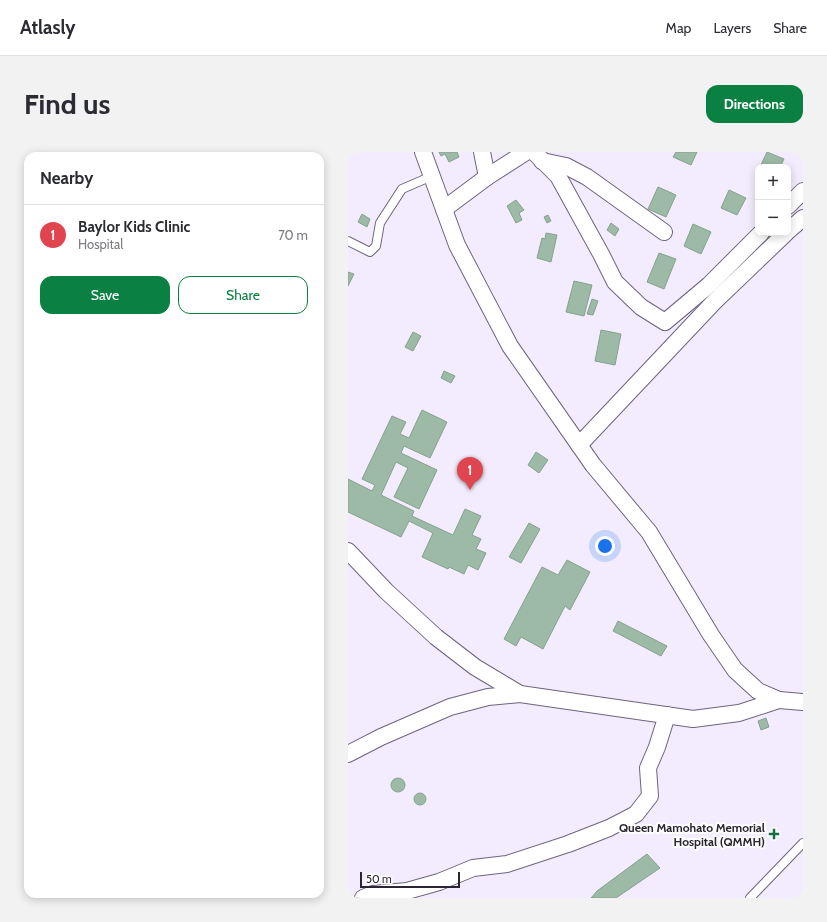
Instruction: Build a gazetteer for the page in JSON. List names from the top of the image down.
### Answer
{
  "places": {
    "health": ["Queen Mamohato Memorial Hospital (QMMH)"]
  },
  "scale_bar": "50 m",
  "page": {
    "header": "Atlasly",
    "nav": ["Map", "Layers", "Share"],
    "buttons": [
      "Directions",
      ["Save", "Share"]
    ],
    "title": "Find us",
    "heading": "Nearby",
    "map_buttons": ["+", "−"],
    "list": [
      {
        "mark": "1",
        "name": "Baylor Kids Clinic",
        "note": "Hospital",
        "value": "70 m"
      }
    ],
    "pins": "1",
    "scale": "50 m"
  }
}
